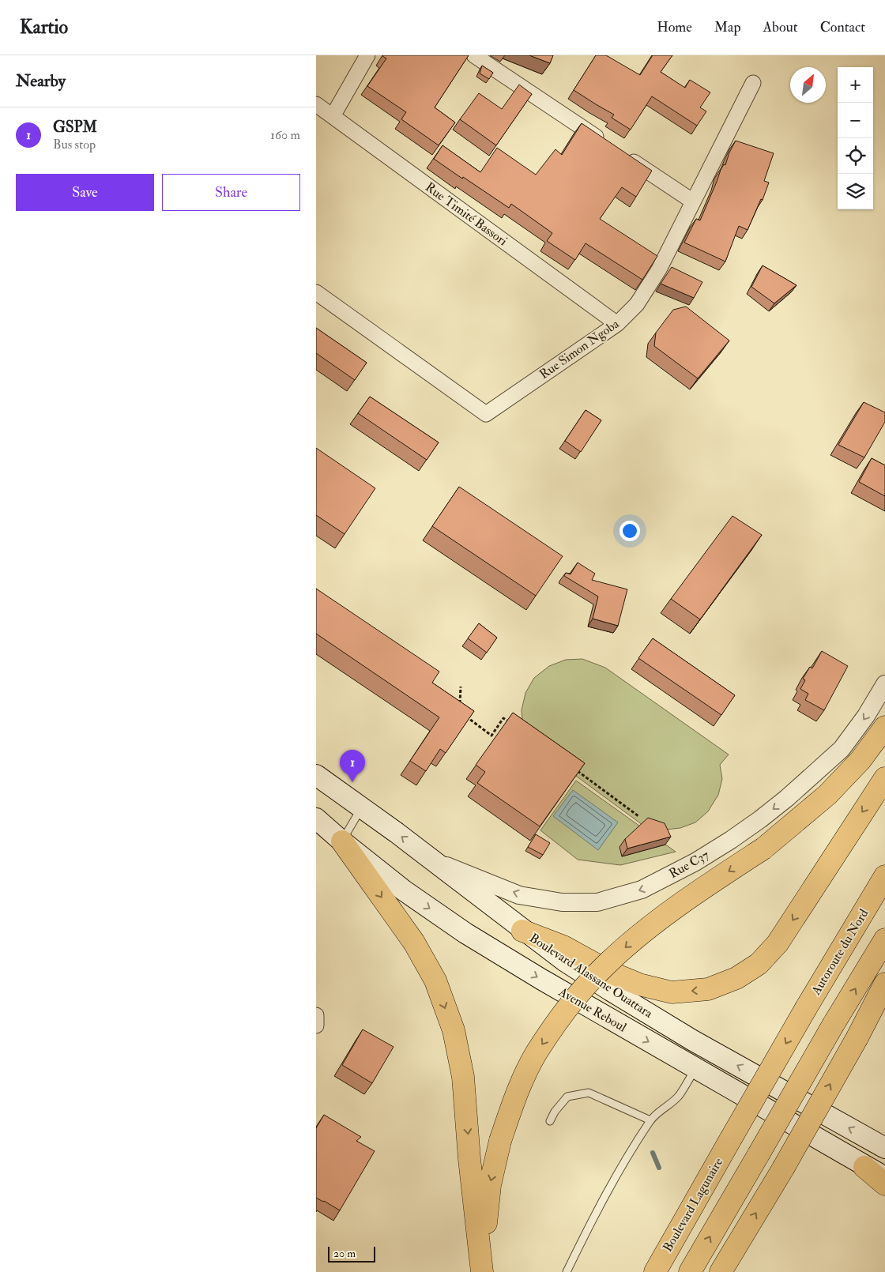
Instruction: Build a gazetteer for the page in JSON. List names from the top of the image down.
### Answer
{
  "streets": {
    "highway": ["Autoroute du Nord", "Boulevard Lagunaire"],
    "main road": ["Boulevard Alassane Ouattara", "Avenue Reboul"],
    "street": ["Rue Timité Bassori", "Rue Simon Ngoba", "Rue C37"]
  },
  "crossings": [
    ["Rue Timité Bassori", "Rue Simon Ngoba"],
    ["Rue C37", "Boulevard Alassane Ouattara"],
    ["Autoroute du Nord", "Boulevard Lagunaire"]
  ],
  "one_way": ["Rue C37", "Boulevard Alassane Ouattara", "Avenue Reboul"],
  "scale_bar": "20 m",
  "north": "top right",
  "page": {
    "header": "Kartio",
    "nav": [
      "Home",
      "Map",
      "About",
      "Contact"
    ],
    "heading": "Nearby",
    "map_buttons": ["+", "−"],
    "list": [
      {
        "mark": "1",
        "name": "GSPM",
        "note": "Bus stop",
        "value": "160 m"
      }
    ],
    "buttons": ["Save", "Share"],
    "pins": "1",
    "scale": "20 m"
  }
}
